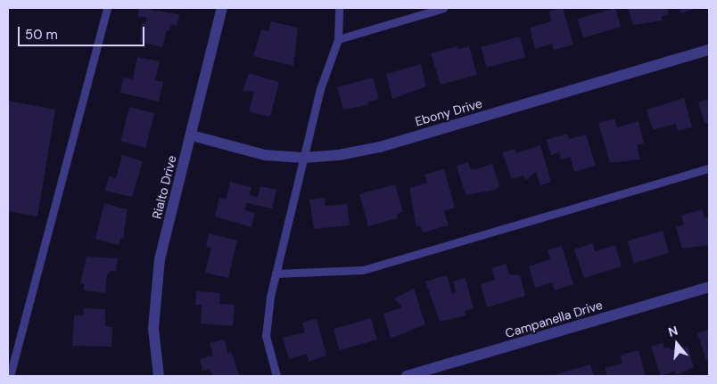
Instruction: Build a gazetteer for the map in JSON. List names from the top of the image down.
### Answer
{
  "streets": {
    "street": ["Ebony Drive", "Rialto Drive", "Campanella Drive"]
  },
  "crossings": [
    ["Ebony Drive", "Rialto Drive"]
  ],
  "scale_bar": "50 m",
  "north": "top"
}
